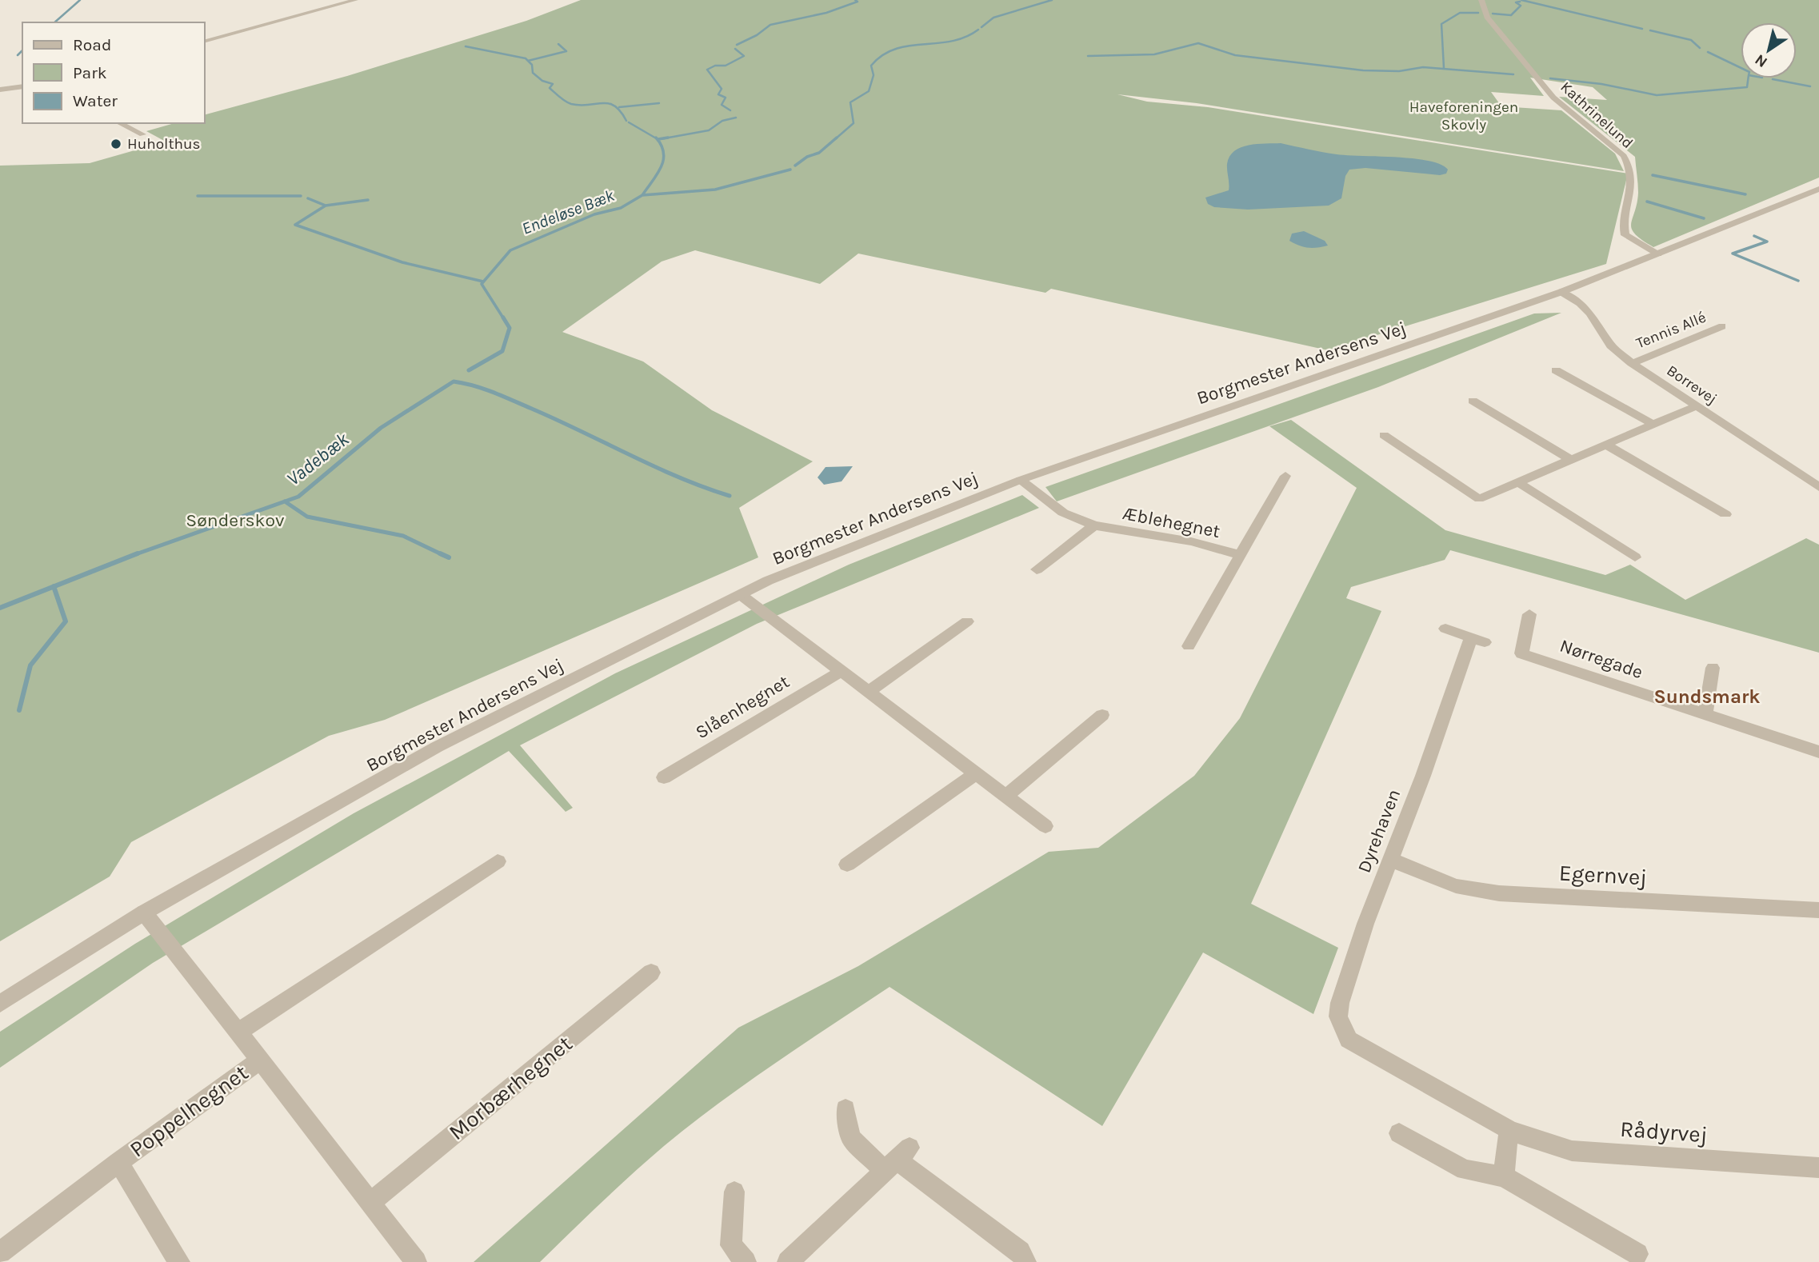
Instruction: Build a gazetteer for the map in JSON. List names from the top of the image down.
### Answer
{
  "streets": {
    "street": [
      "Kathrinelund",
      "Tennis Allé",
      "Borgmester Andersens Vej",
      "Borrevej",
      "Æblehegnet",
      "Nørregade",
      "Slåenhegnet",
      "Dyrehaven",
      "Egernvej",
      "Morbærhegnet",
      "Poppelhegnet",
      "Rådyrvej"
    ]
  },
  "crossings": [
    ["Kathrinelund", "Borgmester Andersens Vej"],
    ["Tennis Allé", "Borrevej"],
    ["Borgmester Andersens Vej", "Borrevej"],
    ["Borgmester Andersens Vej", "Æblehegnet"],
    ["Dyrehaven", "Egernvej"],
    ["Dyrehaven", "Rådyrvej"]
  ],
  "districts": ["Sundsmark"],
  "water": ["Endeløse Bæk", "Vadebæk"],
  "parks": ["Haveforeningen Skovly", "Sønderskov"],
  "places": ["Huholthus"],
  "legend": ["Road", "Park", "Water"],
  "north": "bottom left"
}
